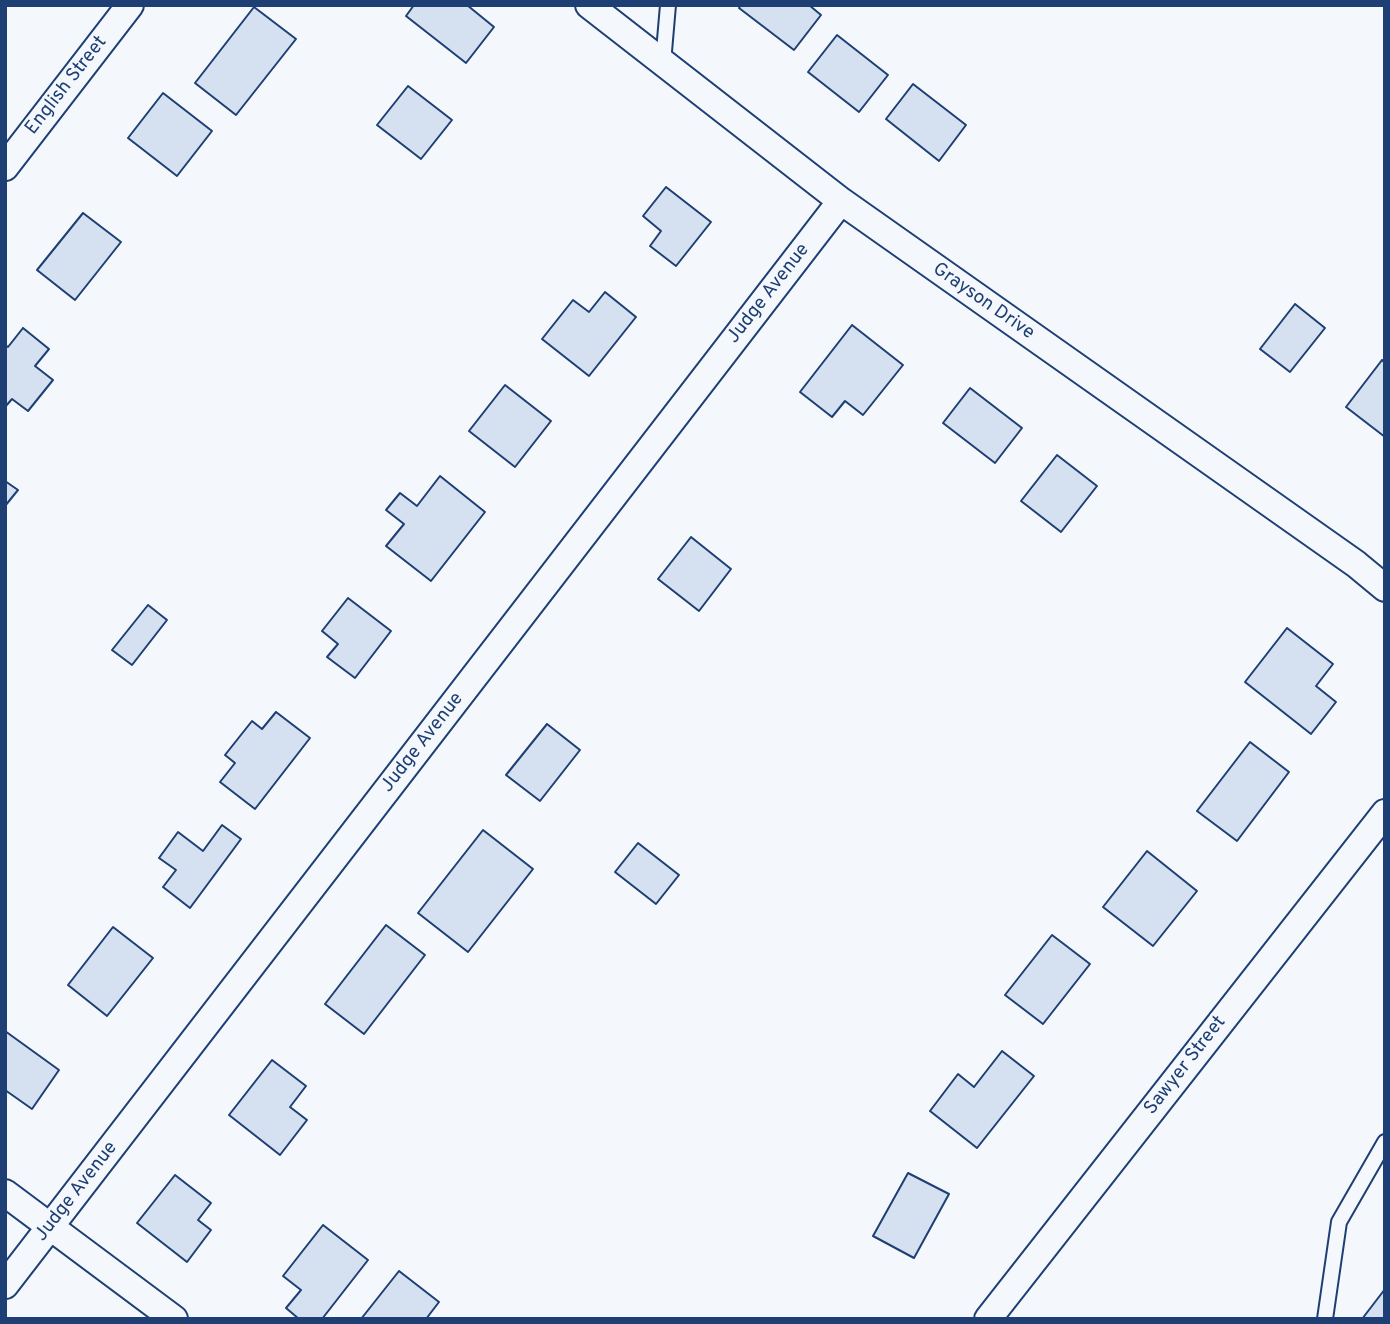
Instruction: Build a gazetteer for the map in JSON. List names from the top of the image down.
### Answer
{
  "streets": {
    "street": [
      "English Street",
      "Judge Avenue",
      "Grayson Drive",
      "Sawyer Street"
    ]
  },
  "crossings": [
    ["Judge Avenue", "Grayson Drive"]
  ]
}
